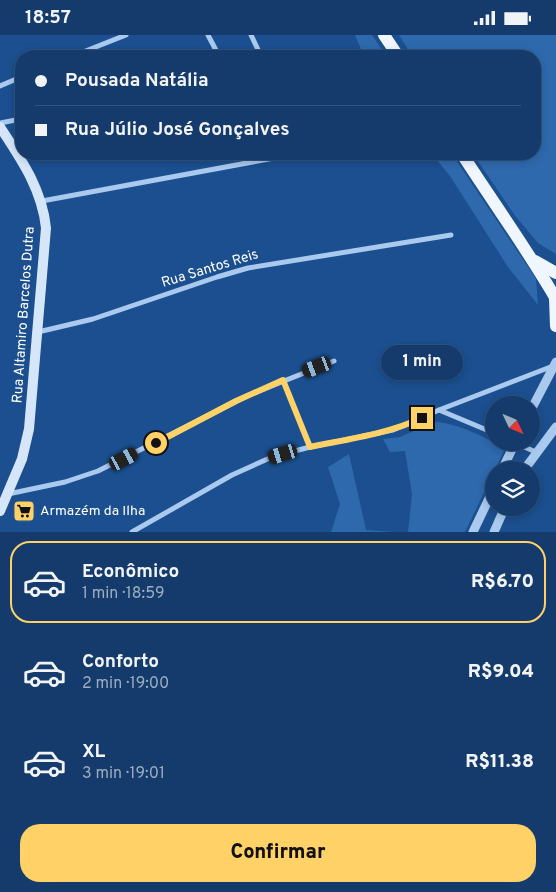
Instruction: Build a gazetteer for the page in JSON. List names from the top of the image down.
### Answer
{
  "streets": {
    "main road": ["Rua Altamiro Barcelos Dutra"],
    "street": ["Rua Santos Reis"]
  },
  "crossings": [
    ["Rua Santos Reis", "Rua Altamiro Barcelos Dutra"]
  ],
  "places": {
    "supermarket": ["Armazém da Ilha"]
  },
  "north": "bottom right",
  "page": {
    "status": "18:57",
    "banner": ["Pousada Natália", "Rua Júlio José Gonçalves"],
    "bubble": "1 min",
    "list": [
      {
        "name": "Econômico",
        "note": "1 min · 18:59",
        "value": "R$6.70"
      },
      {
        "name": "Conforto",
        "note": "2 min · 19:00",
        "value": "R$9.04"
      },
      {
        "name": "XL",
        "note": "3 min · 19:01",
        "value": "R$11.38"
      }
    ],
    "buttons": "Confirmar"
  }
}
